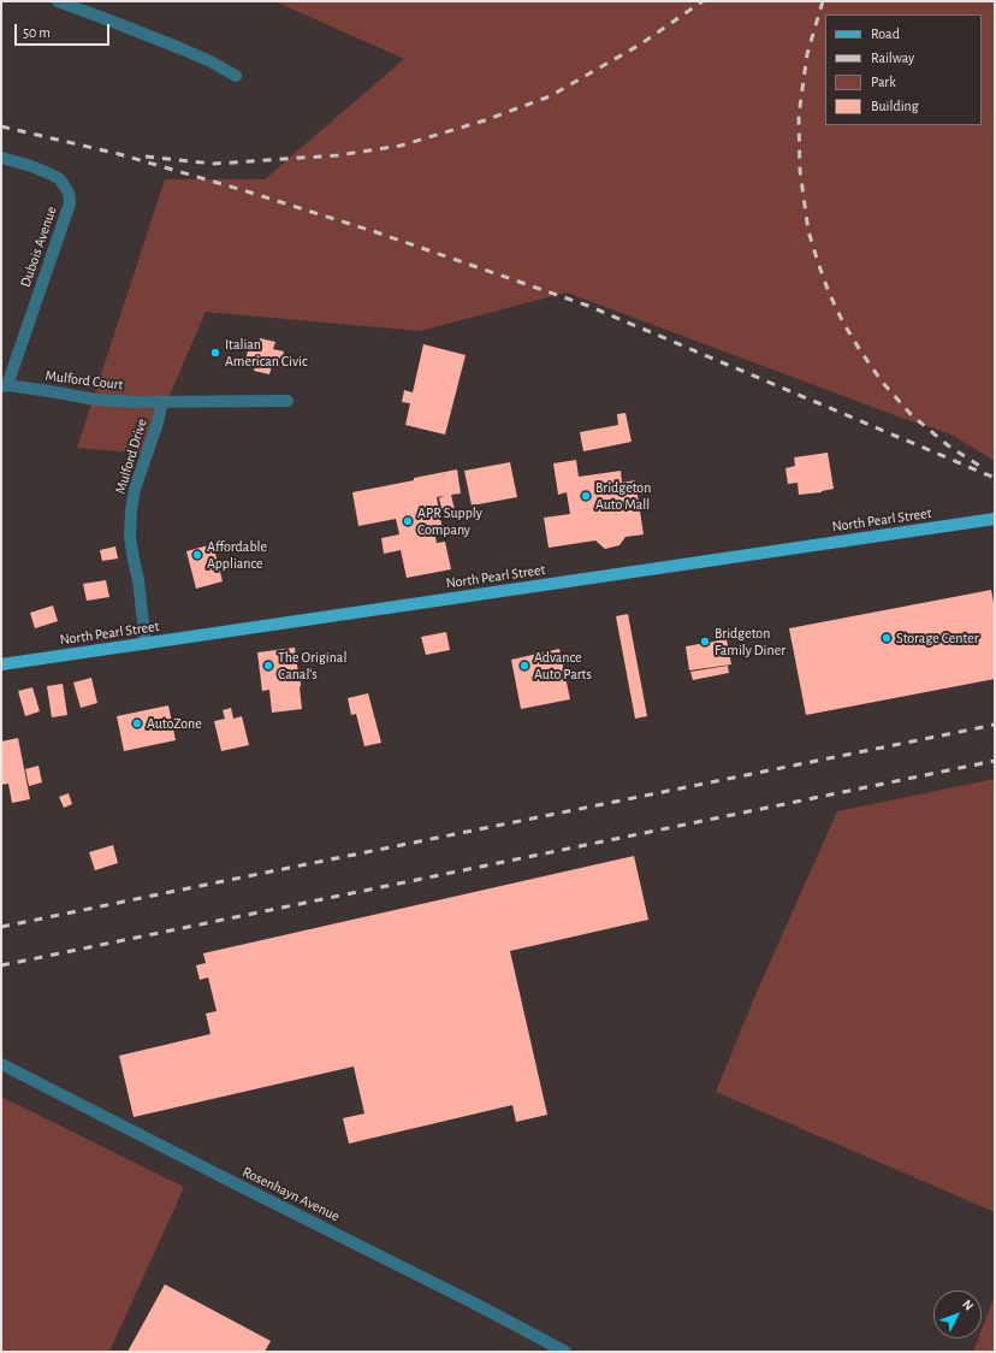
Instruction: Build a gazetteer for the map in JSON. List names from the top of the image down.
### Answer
{
  "streets": {
    "main road": ["North Pearl Street"],
    "street": [
      "Dubois Avenue",
      "Mulford Court",
      "Mulford Drive",
      "Rosenhayn Avenue"
    ]
  },
  "crossings": [
    ["Dubois Avenue", "Mulford Court"],
    ["Mulford Court", "Mulford Drive"],
    ["Mulford Drive", "North Pearl Street"]
  ],
  "places": [
    "Italian American Civic",
    "Bridgeton Auto Mall",
    "APR Supply Company",
    "Affordable Appliance",
    "Storage Center",
    "Bridgeton Family Diner",
    "The Original Canal's",
    "Advance Auto Parts",
    "AutoZone"
  ],
  "legend": [
    "Road",
    "Railway",
    "Park",
    "Building"
  ],
  "scale_bar": "50 m",
  "north": "top right"
}
